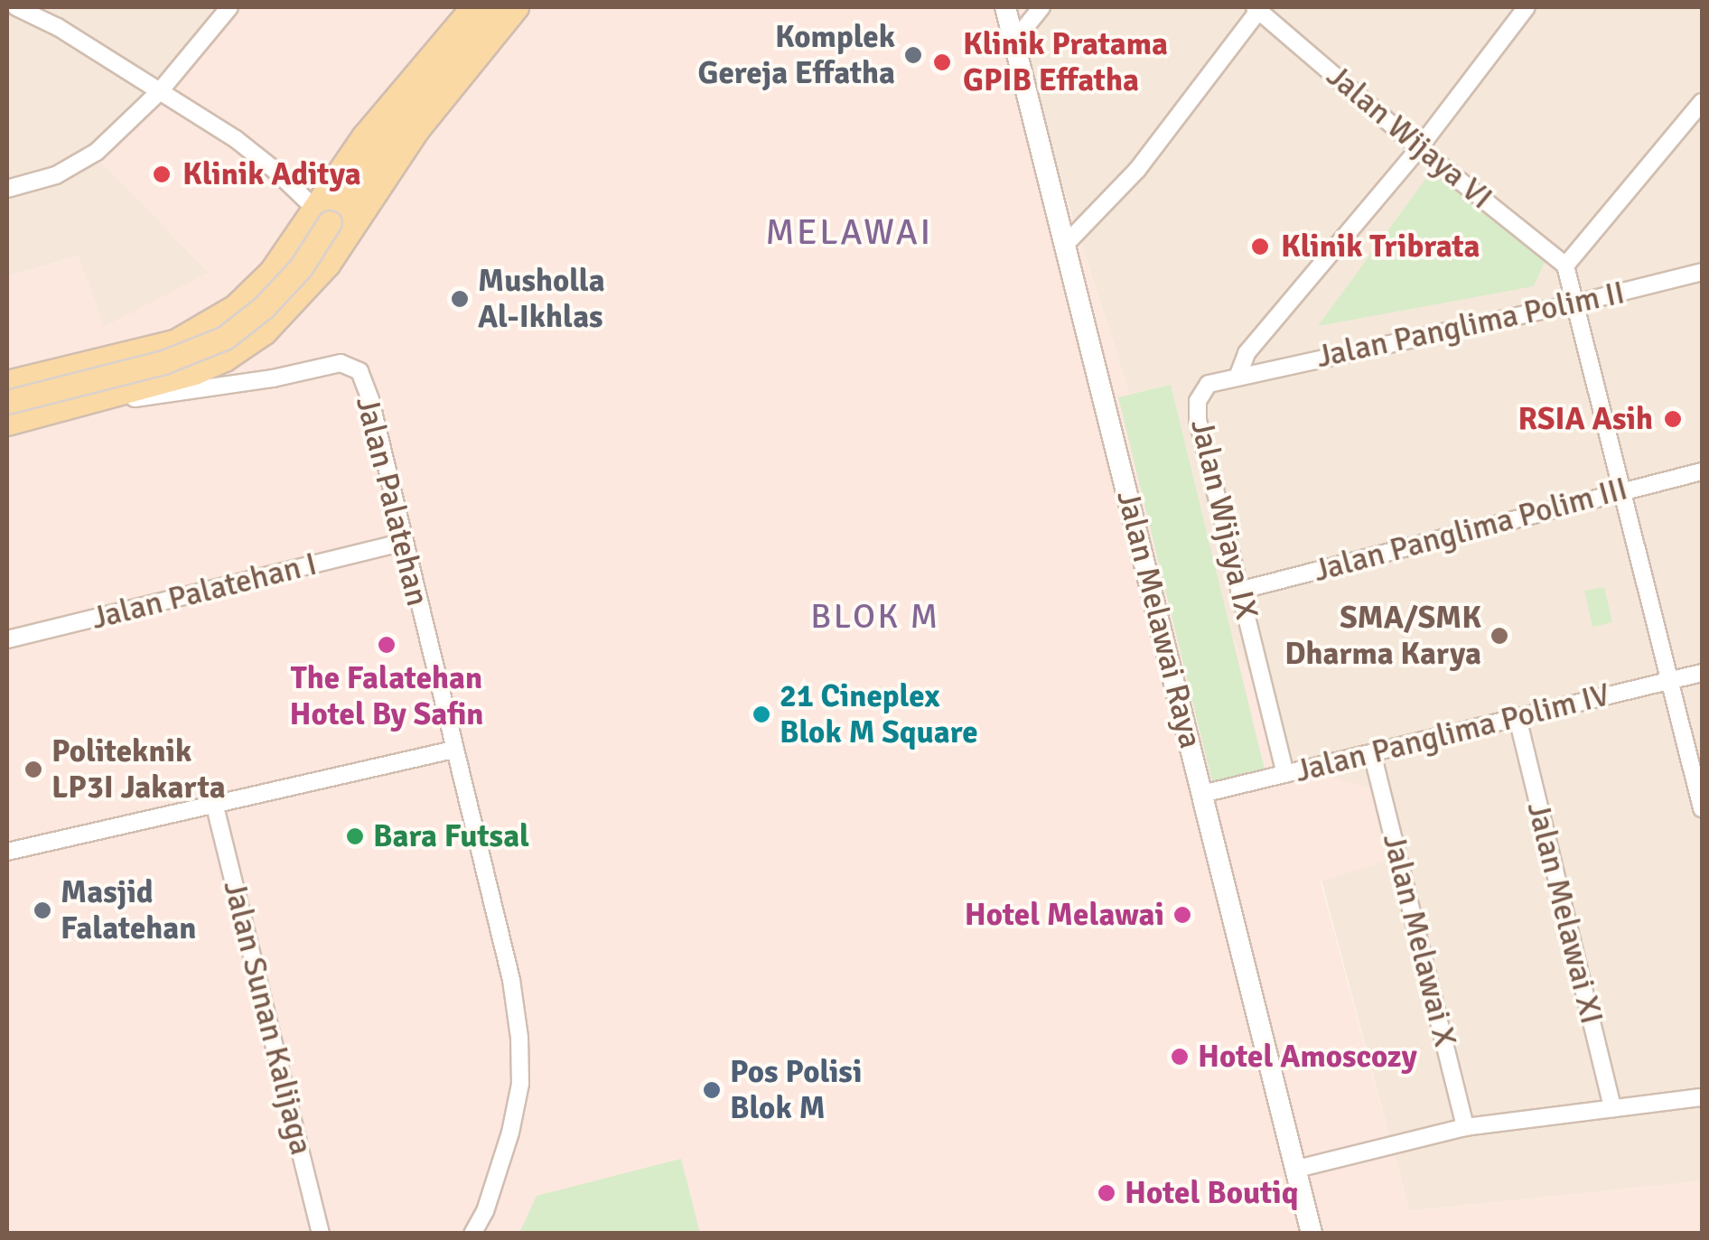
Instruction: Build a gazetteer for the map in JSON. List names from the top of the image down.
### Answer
{
  "streets": {
    "main road": ["Jalan Melawai Raya"],
    "street": [
      "Jalan Wijaya VI",
      "Jalan Panglima Polim II",
      "Jalan Palatehan",
      "Jalan Wijaya IX",
      "Jalan Panglima Polim III",
      "Jalan Palatehan I",
      "Jalan Panglima Polim IV",
      "Jalan Melawai XI",
      "Jalan Melawai X",
      "Jalan Sunan Kalijaga"
    ]
  },
  "crossings": [
    ["Jalan Wijaya VI", "Jalan Wijaya IX"],
    ["Jalan Panglima Polim II", "Jalan Wijaya IX"],
    ["Jalan Palatehan", "Jalan Palatehan I"],
    ["Jalan Wijaya IX", "Jalan Panglima Polim III"],
    ["Jalan Wijaya IX", "Jalan Panglima Polim IV"],
    ["Jalan Melawai Raya", "Jalan Panglima Polim IV"],
    ["Jalan Panglima Polim IV", "Jalan Melawai XI"],
    ["Jalan Panglima Polim IV", "Jalan Melawai X"]
  ],
  "districts": ["MELAWAI", "BLOK M"],
  "places": [
    "Komplek Gereja Effatha",
    "Klinik Pratama GPIB Effatha",
    "Klinik Aditya",
    "Klinik Tribrata",
    "Musholla Al-Ikhlas",
    "RSIA Asih",
    "SMA/SMK Dharma Karya",
    "The Falatehan Hotel By Safin",
    "21 Cineplex Blok M Square",
    "Politeknik LP3I Jakarta",
    "Bara Futsal",
    "Masjid Falatehan",
    "Hotel Melawai",
    "Hotel Amoscozy",
    "Pos Polisi Blok M",
    "Hotel Boutiq"
  ]
}
